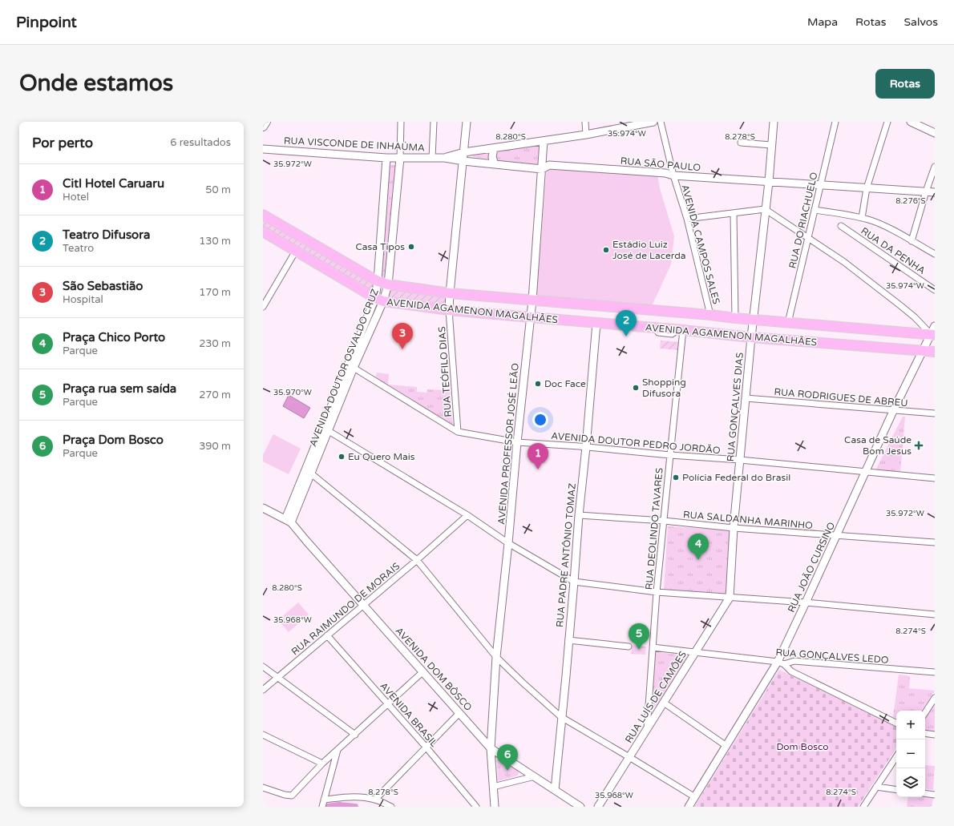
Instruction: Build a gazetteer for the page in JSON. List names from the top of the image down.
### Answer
{
  "streets": {
    "main road": ["AVENIDA AGAMENON MAGALHÃES"],
    "street": [
      "RUA VISCONDE DE INHAÚMA",
      "RUA SÃO PAULO",
      "RUA DO RIACHUELO",
      "AVENIDA CAMPOS SALES",
      "RUA DA PENHA",
      "AVENIDA DOUTOR OSVALDO CRUZ",
      "RUA TEÓFILO DIAS",
      "RUA RODRIGUES DE ABREU",
      "RUA GONÇALVES DIAS",
      "AVENIDA DOUTOR PEDRO JORDÃO",
      "AVENIDA PROFESSOR JOSÉ LEÃO",
      "RUA SALDANHA MARINHO",
      "RUA DEOLINDO TAVARES",
      "RUA PADRE ANTÔNIO TOMAZ",
      "RUA JOÃO CURSINO",
      "RUA RAIMUNDO DE MORAIS",
      "RUA GONÇALVES LEDO",
      "AVENIDA DOM BÔSCO",
      "RUA LUÍS DE CAMÕES",
      "AVENIDA BRASIL"
    ]
  },
  "crossings": [
    ["RUA VISCONDE DE INHAÚMA", "RUA SÃO PAULO"],
    ["RUA VISCONDE DE INHAÚMA", "AVENIDA DOUTOR OSVALDO CRUZ"],
    ["RUA VISCONDE DE INHAÚMA", "AVENIDA PROFESSOR JOSÉ LEÃO"],
    ["RUA SÃO PAULO", "RUA DO RIACHUELO"],
    ["RUA SÃO PAULO", "AVENIDA CAMPOS SALES"],
    ["RUA SÃO PAULO", "RUA GONÇALVES DIAS"],
    ["RUA SÃO PAULO", "AVENIDA PROFESSOR JOSÉ LEÃO"],
    ["RUA DO RIACHUELO", "AVENIDA AGAMENON MAGALHÃES"],
    ["AVENIDA CAMPOS SALES", "AVENIDA AGAMENON MAGALHÃES"],
    ["AVENIDA AGAMENON MAGALHÃES", "AVENIDA DOUTOR OSVALDO CRUZ"],
    ["AVENIDA AGAMENON MAGALHÃES", "RUA TEÓFILO DIAS"],
    ["AVENIDA AGAMENON MAGALHÃES", "RUA GONÇALVES DIAS"],
    ["AVENIDA AGAMENON MAGALHÃES", "AVENIDA PROFESSOR JOSÉ LEÃO"],
    ["AVENIDA AGAMENON MAGALHÃES", "RUA DEOLINDO TAVARES"],
    ["AVENIDA AGAMENON MAGALHÃES", "RUA PADRE ANTÔNIO TOMAZ"],
    ["AVENIDA AGAMENON MAGALHÃES", "RUA JOÃO CURSINO"],
    ["AVENIDA DOUTOR OSVALDO CRUZ", "AVENIDA DOUTOR PEDRO JORDÃO"],
    ["AVENIDA DOUTOR OSVALDO CRUZ", "AVENIDA DOM BÔSCO"],
    ["RUA TEÓFILO DIAS", "AVENIDA DOUTOR PEDRO JORDÃO"],
    ["RUA RODRIGUES DE ABREU", "RUA GONÇALVES DIAS"],
    ["RUA RODRIGUES DE ABREU", "RUA JOÃO CURSINO"],
    ["RUA GONÇALVES DIAS", "AVENIDA DOUTOR PEDRO JORDÃO"],
    ["RUA GONÇALVES DIAS", "RUA SALDANHA MARINHO"],
    ["RUA GONÇALVES DIAS", "RUA LUÍS DE CAMÕES"],
    ["AVENIDA DOUTOR PEDRO JORDÃO", "AVENIDA PROFESSOR JOSÉ LEÃO"],
    ["AVENIDA DOUTOR PEDRO JORDÃO", "RUA DEOLINDO TAVARES"],
    ["AVENIDA DOUTOR PEDRO JORDÃO", "RUA PADRE ANTÔNIO TOMAZ"],
    ["AVENIDA DOUTOR PEDRO JORDÃO", "RUA JOÃO CURSINO"],
    ["AVENIDA PROFESSOR JOSÉ LEÃO", "AVENIDA DOM BÔSCO"],
    ["RUA SALDANHA MARINHO", "RUA DEOLINDO TAVARES"],
    ["RUA SALDANHA MARINHO", "RUA PADRE ANTÔNIO TOMAZ"],
    ["RUA SALDANHA MARINHO", "RUA JOÃO CURSINO"],
    ["RUA DEOLINDO TAVARES", "RUA GONÇALVES LEDO"],
    ["RUA DEOLINDO TAVARES", "RUA LUÍS DE CAMÕES"],
    ["RUA PADRE ANTÔNIO TOMAZ", "AVENIDA DOM BÔSCO"],
    ["RUA JOÃO CURSINO", "RUA GONÇALVES LEDO"],
    ["RUA RAIMUNDO DE MORAIS", "AVENIDA DOM BÔSCO"],
    ["RUA RAIMUNDO DE MORAIS", "AVENIDA BRASIL"],
    ["RUA GONÇALVES LEDO", "RUA LUÍS DE CAMÕES"]
  ],
  "parks": ["Dom Bosco"],
  "places": {
    "other": [
      "Casa Tipos",
      "Estádio Luiz José de Lacerda",
      "Doc Face",
      "Shopping Difusora",
      "Eu Quero Mais",
      "Polícia Federal do Brasil"
    ],
    "health": ["Casa de Saúde Bom Jesus"]
  },
  "page": {
    "header": "Pinpoint",
    "nav": ["Mapa", "Rotas", "Salvos"],
    "buttons": "Rotas",
    "title": "Onde estamos",
    "heading": ["Por perto", "6 resultados"],
    "list": [
      {
        "mark": "1",
        "name": "CitI Hotel Caruaru",
        "note": "Hotel",
        "value": "50 m"
      },
      {
        "mark": "2",
        "name": "Teatro Difusora",
        "note": "Teatro",
        "value": "130 m"
      },
      {
        "mark": "3",
        "name": "São Sebastião",
        "note": "Hospital",
        "value": "170 m"
      },
      {
        "mark": "4",
        "name": "Praça Chico Porto",
        "note": "Parque",
        "value": "230 m"
      },
      {
        "mark": "5",
        "name": "Praça rua sem saída",
        "note": "Parque",
        "value": "270 m"
      },
      {
        "mark": "6",
        "name": "Praça Dom Bosco",
        "note": "Parque",
        "value": "390 m"
      }
    ],
    "pins": [
      "2",
      "3",
      "1",
      "4",
      "5",
      "6"
    ],
    "map_buttons": ["+", "−"]
  },
  "coordinates": [
    "35.974°W",
    "8.280°S",
    "8.278°S",
    "35.972°W",
    "8.276°S",
    "35.970°W",
    "35.968°W",
    "8.274°S"
  ]
}
